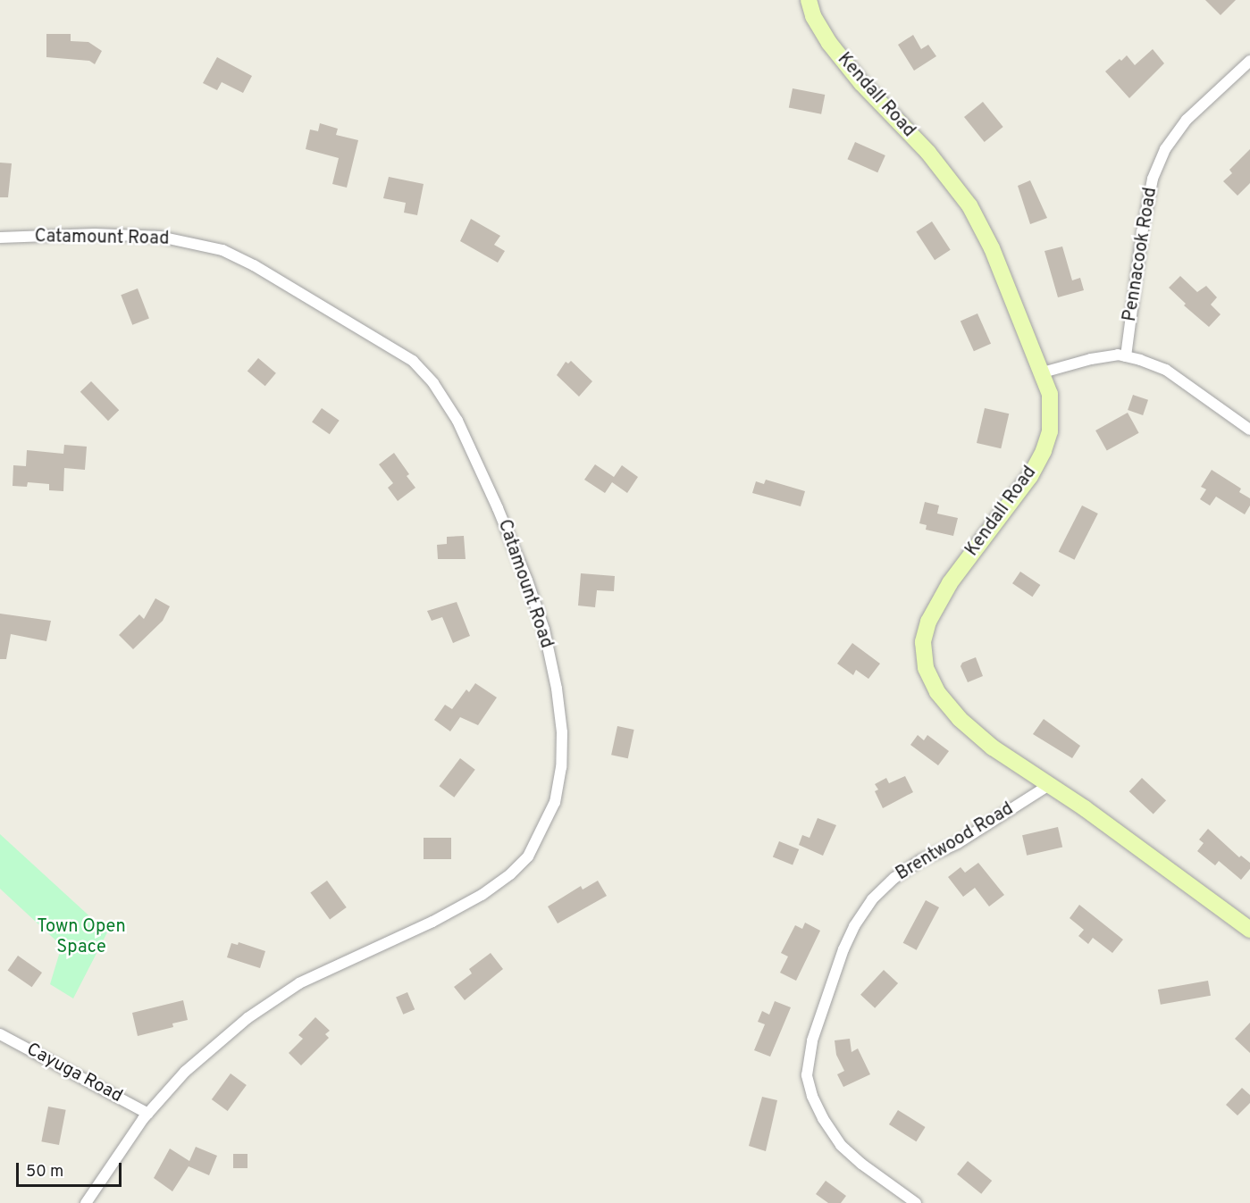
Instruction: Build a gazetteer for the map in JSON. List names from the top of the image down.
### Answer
{
  "streets": {
    "street": [
      "Kendall Road",
      "Catamount Road",
      "Pennacook Road",
      "Brentwood Road",
      "Cayuga Road"
    ]
  },
  "crossings": [
    ["Kendall Road", "Brentwood Road"],
    ["Catamount Road", "Cayuga Road"]
  ],
  "parks": ["Town Open Space"],
  "scale_bar": "50 m"
}
